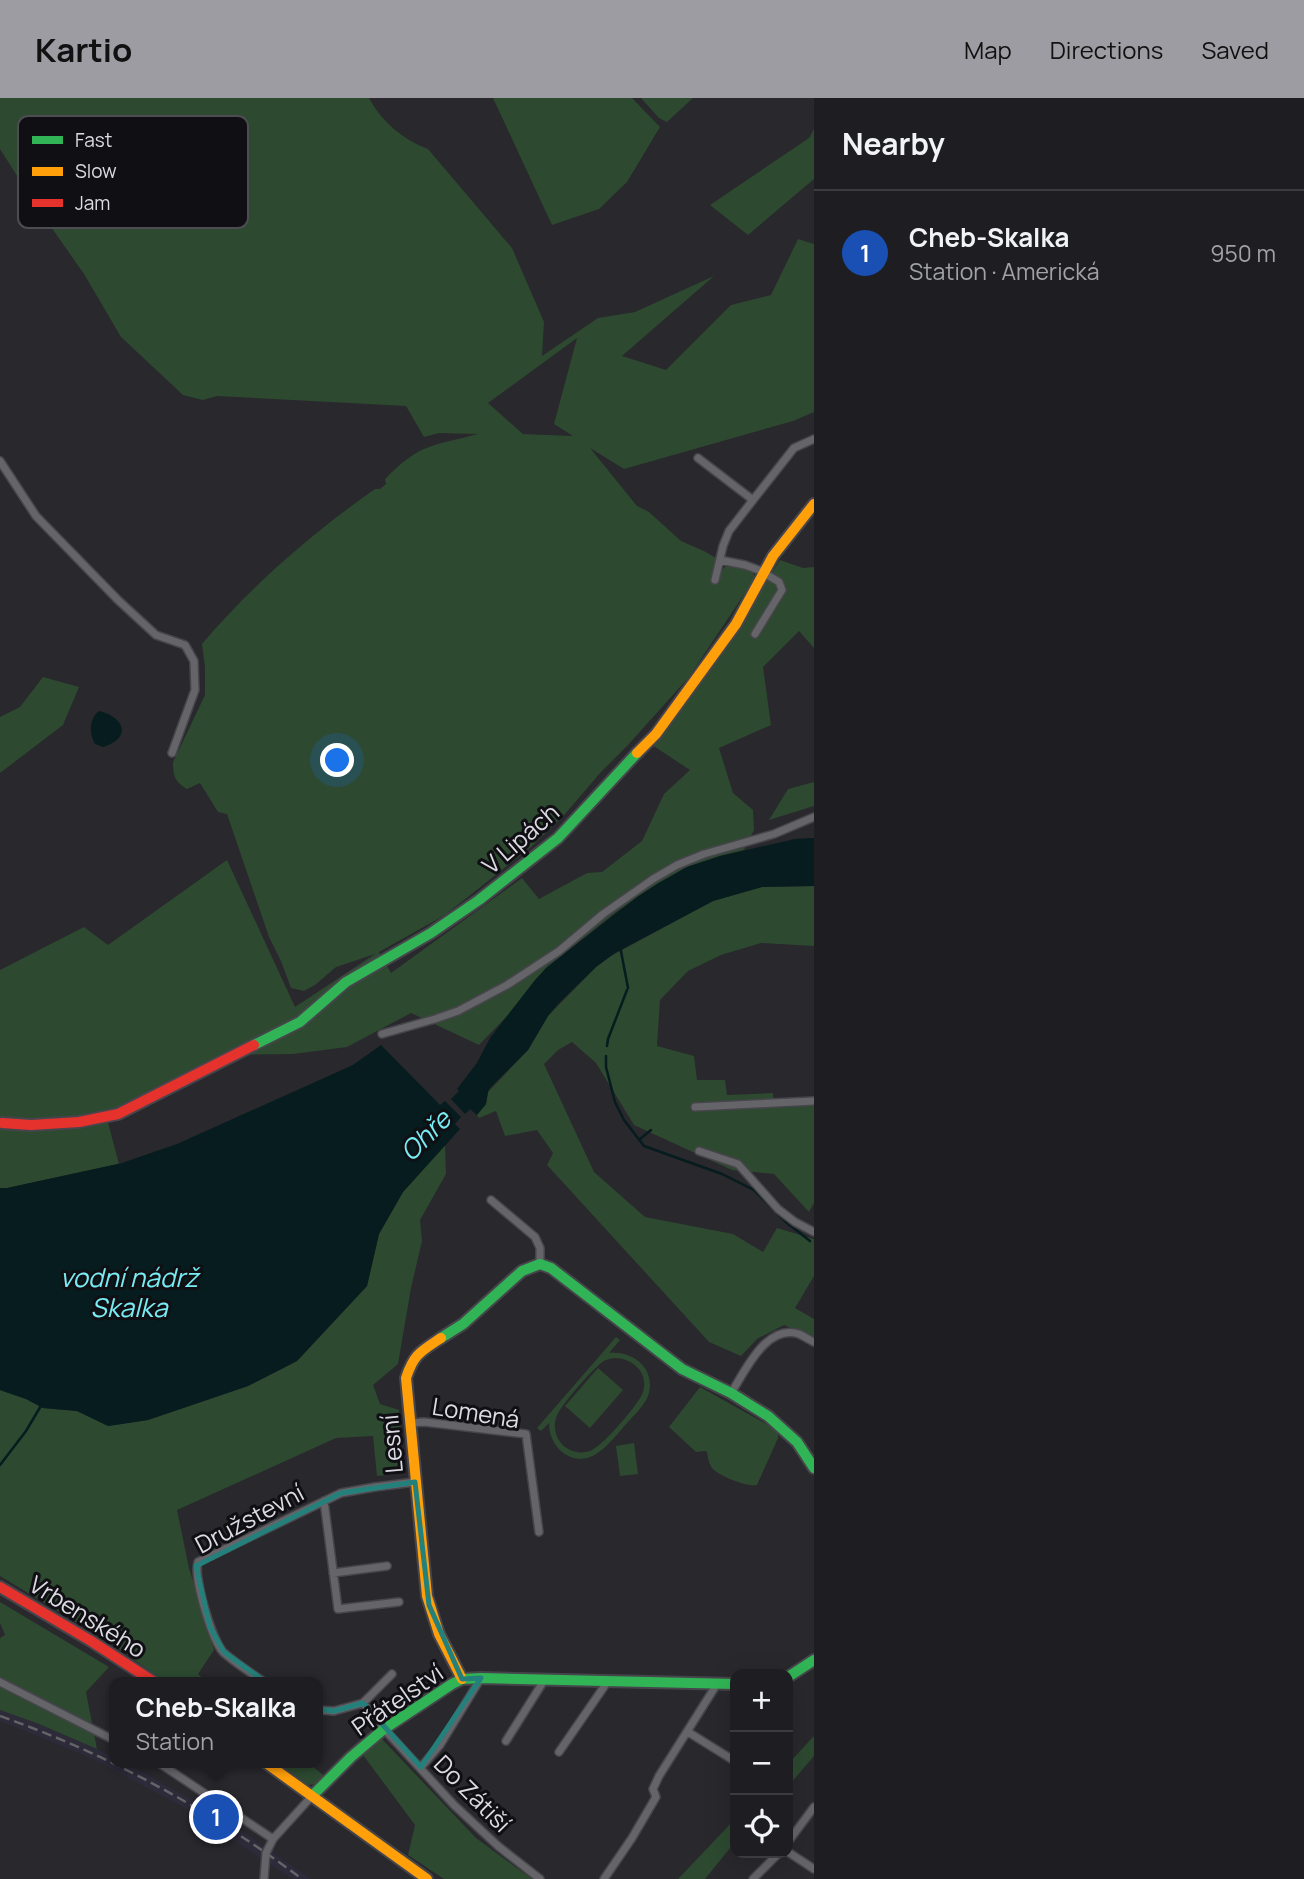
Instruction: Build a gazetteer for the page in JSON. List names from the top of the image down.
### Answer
{
  "streets": {
    "street": [
      "V Lipách",
      "Lomená",
      "Lesní",
      "Družstevní",
      "Vrbenského",
      "Přátelství",
      "Do Zátiší"
    ]
  },
  "crossings": [
    ["Lomená", "Lesní"],
    ["Lesní", "Družstevní"],
    ["Lesní", "Přátelství"],
    ["Přátelství", "Do Zátiší"]
  ],
  "water": ["Ohře", "vodní nádrž Skalka"],
  "legend": ["Fast", "Slow", "Jam"],
  "page": {
    "header": "Kartio",
    "nav": ["Map", "Directions", "Saved"],
    "heading": "Nearby",
    "list": [
      {
        "mark": "1",
        "name": "Cheb-Skalka",
        "note": "Station · Americká",
        "value": "950 m"
      }
    ],
    "map_buttons": ["+", "−"],
    "popup": ["Cheb-Skalka", "Station"],
    "pins": "1"
  }
}
